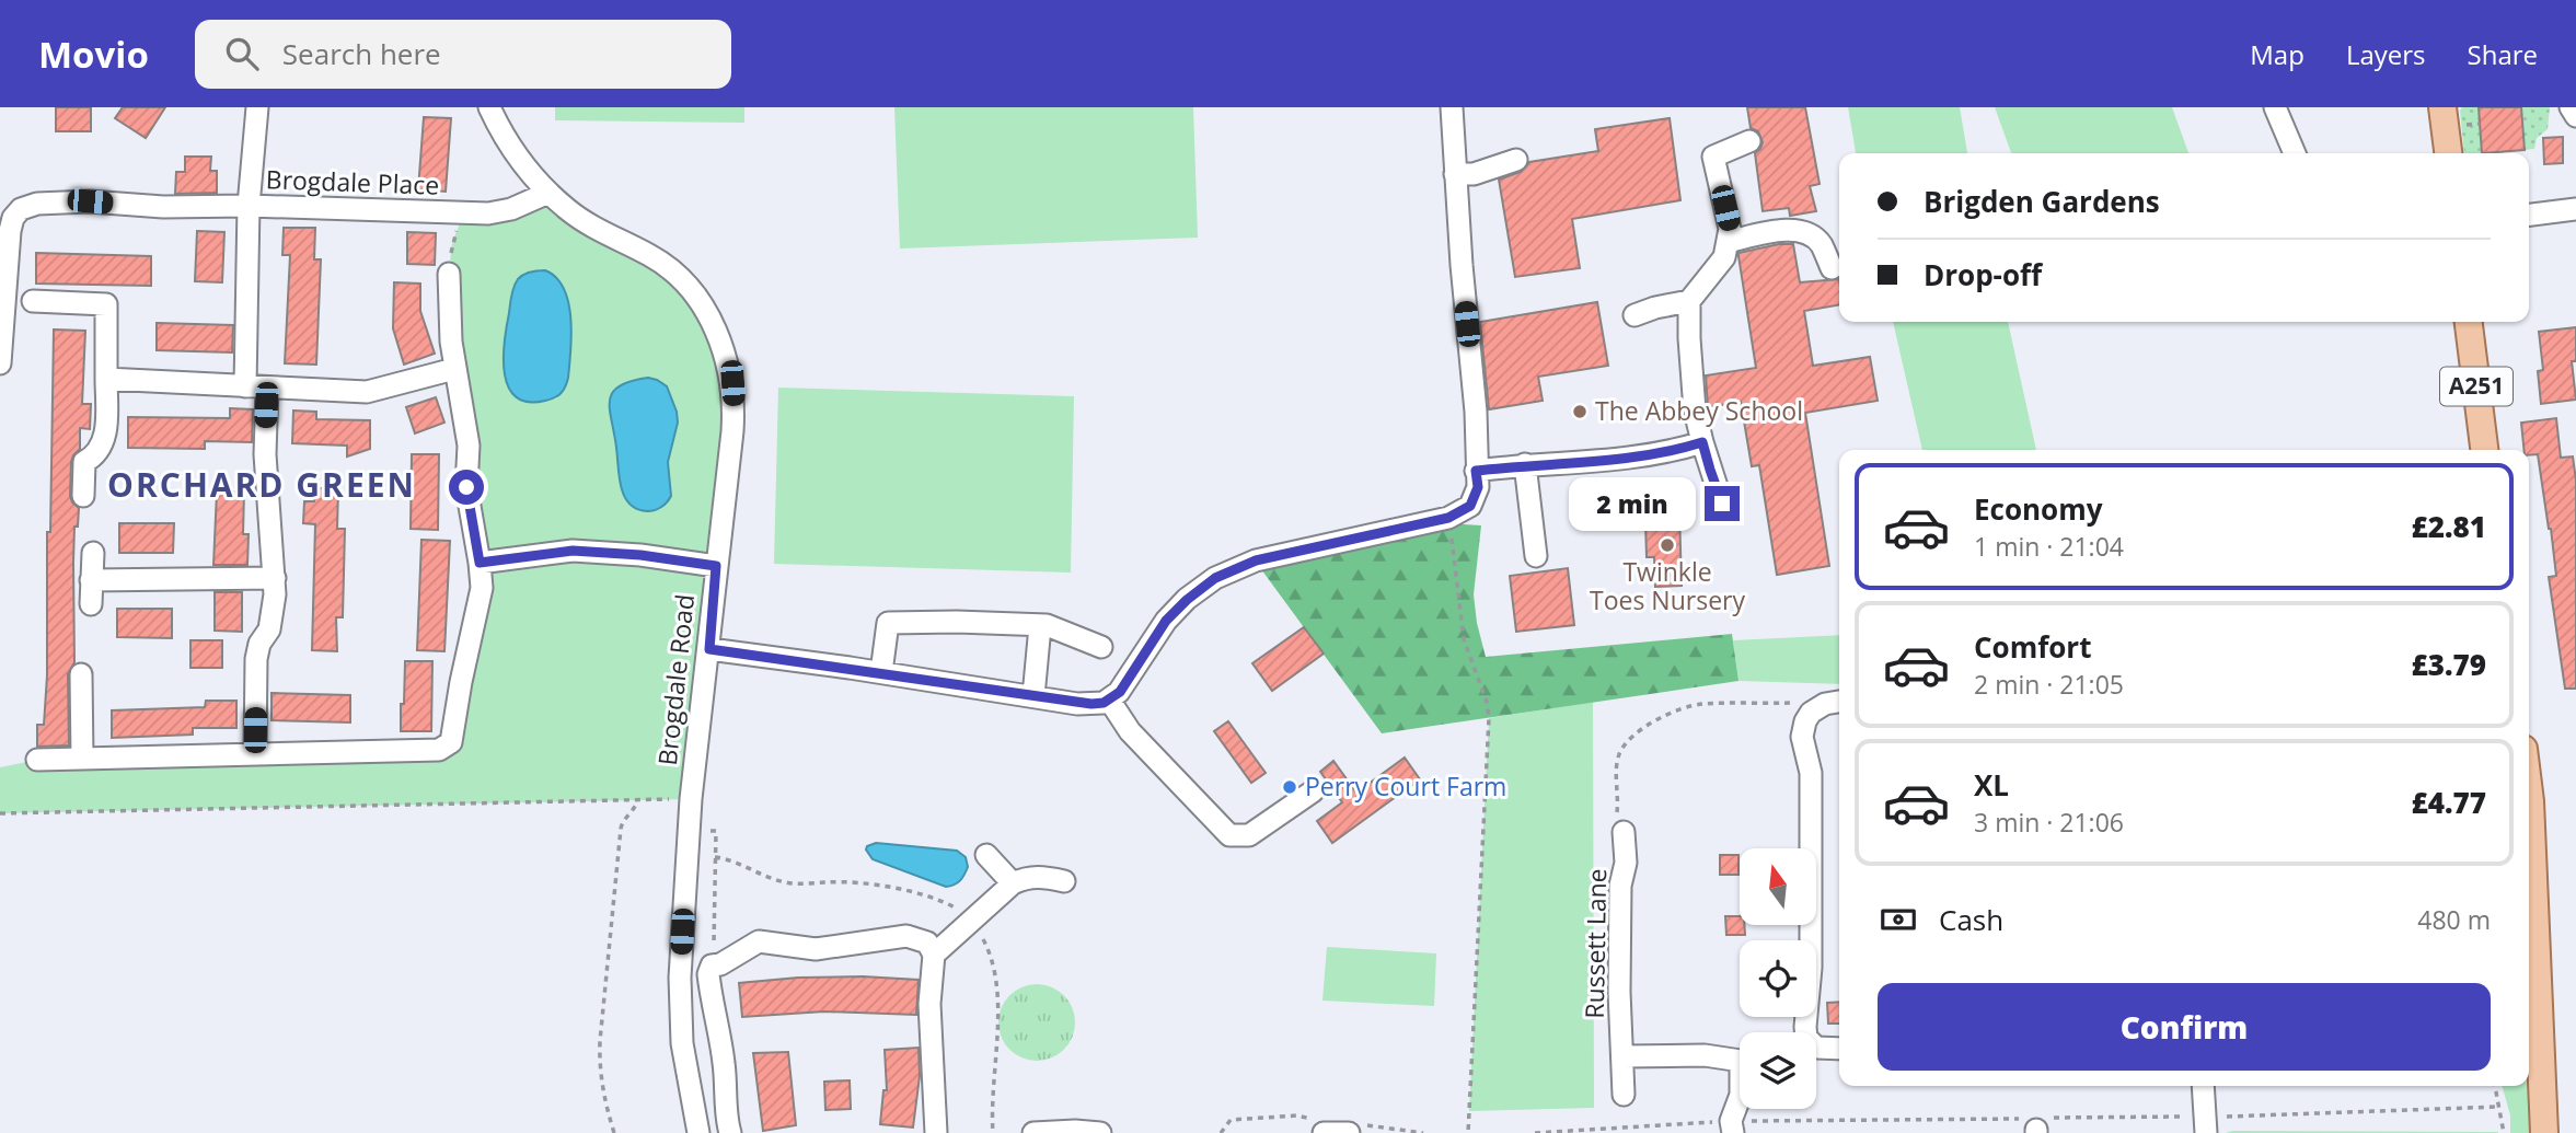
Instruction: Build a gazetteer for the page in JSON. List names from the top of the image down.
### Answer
{
  "streets": {
    "main road": ["A251"],
    "street": ["Brogdale Place", "Brogdale Road", "Russett Lane"]
  },
  "crossings": [
    ["Brogdale Place", "Brogdale Road"]
  ],
  "districts": ["ORCHARD GREEN"],
  "places": ["The Abbey School", "Twinkle Toes Nursery", "Perry Court Farm"],
  "north": "top",
  "page": {
    "header": "Movio",
    "search": "Search here",
    "nav": ["Map", "Layers", "Share"],
    "banner": ["Brigden Gardens", "Drop-off"],
    "list": [
      {
        "name": "Economy",
        "note": "1 min · 21:04",
        "value": "£2.81"
      },
      {
        "name": "Comfort",
        "note": "2 min · 21:05",
        "value": "£3.79"
      },
      {
        "name": "XL",
        "note": "3 min · 21:06",
        "value": "£4.77"
      }
    ],
    "bubble": "2 min",
    "pay": ["Cash", "480 m"],
    "buttons": "Confirm"
  }
}
